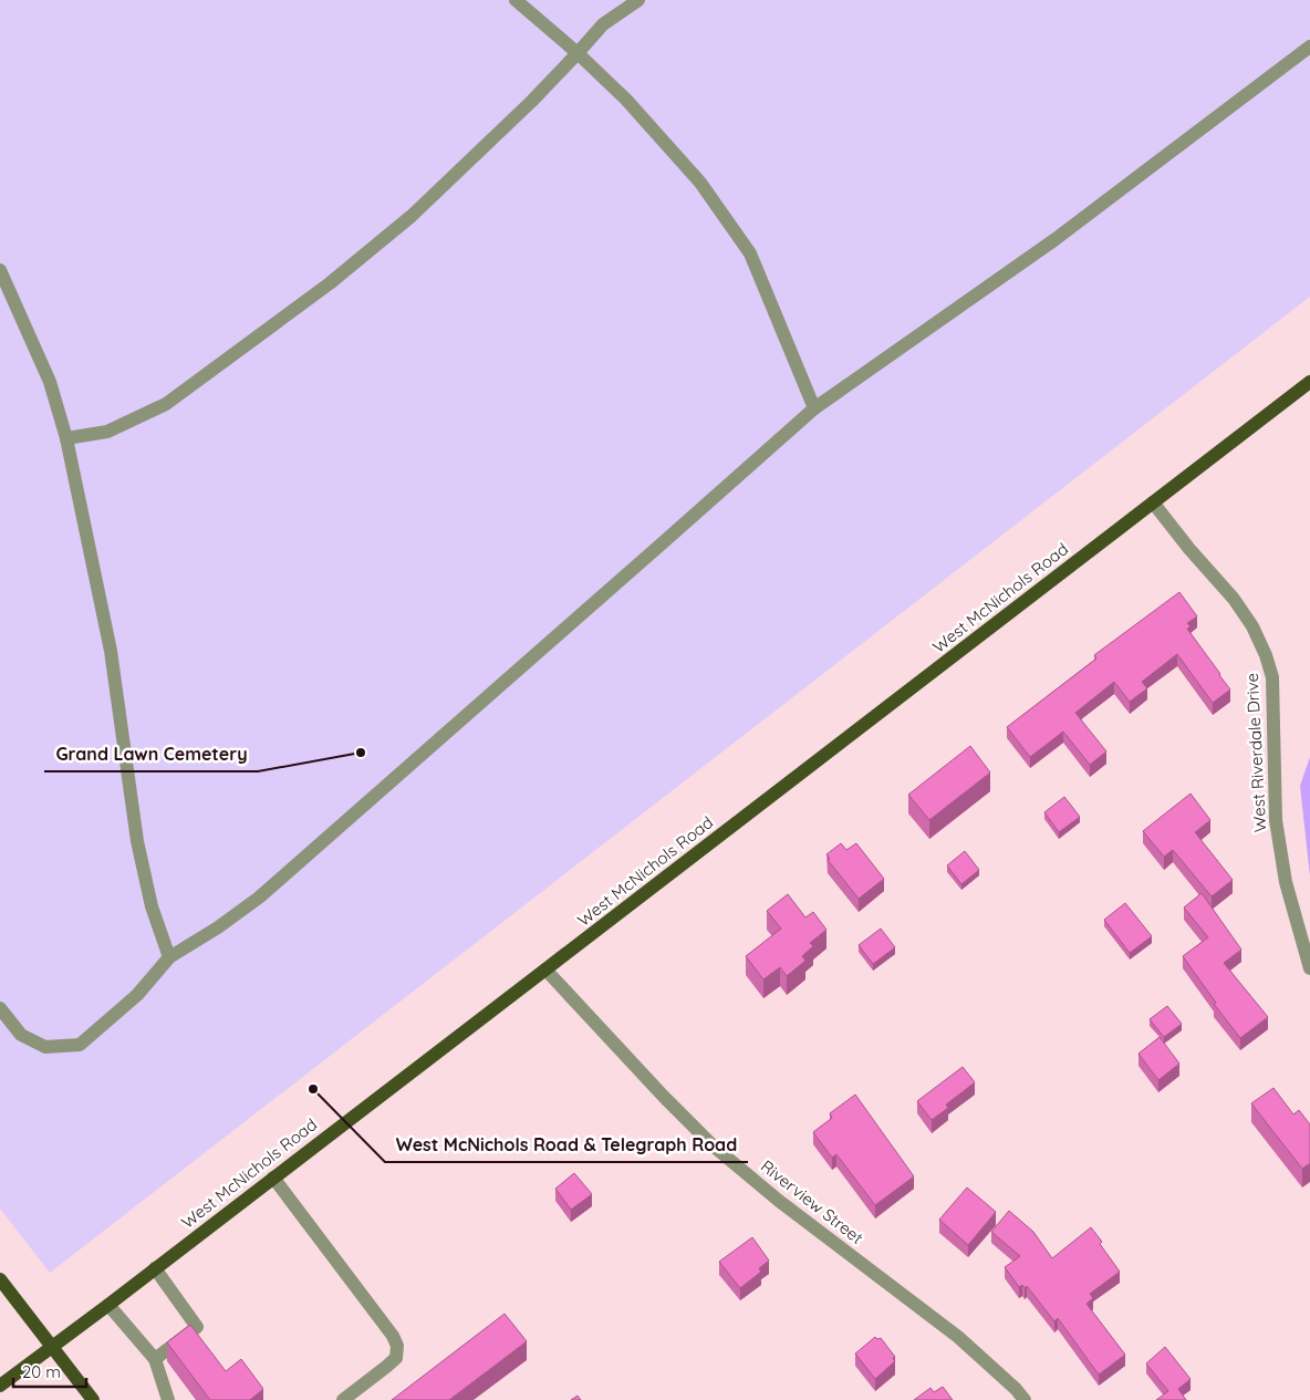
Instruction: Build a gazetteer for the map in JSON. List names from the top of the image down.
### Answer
{
  "streets": {
    "main road": ["West McNichols Road"],
    "street": ["West Riverdale Drive", "Riverview Street"]
  },
  "crossings": [
    ["West McNichols Road", "West Riverdale Drive"],
    ["West McNichols Road", "Riverview Street"]
  ],
  "places": ["Grand Lawn Cemetery", "West McNichols Road & Telegraph Road"],
  "scale_bar": "20 m"
}
